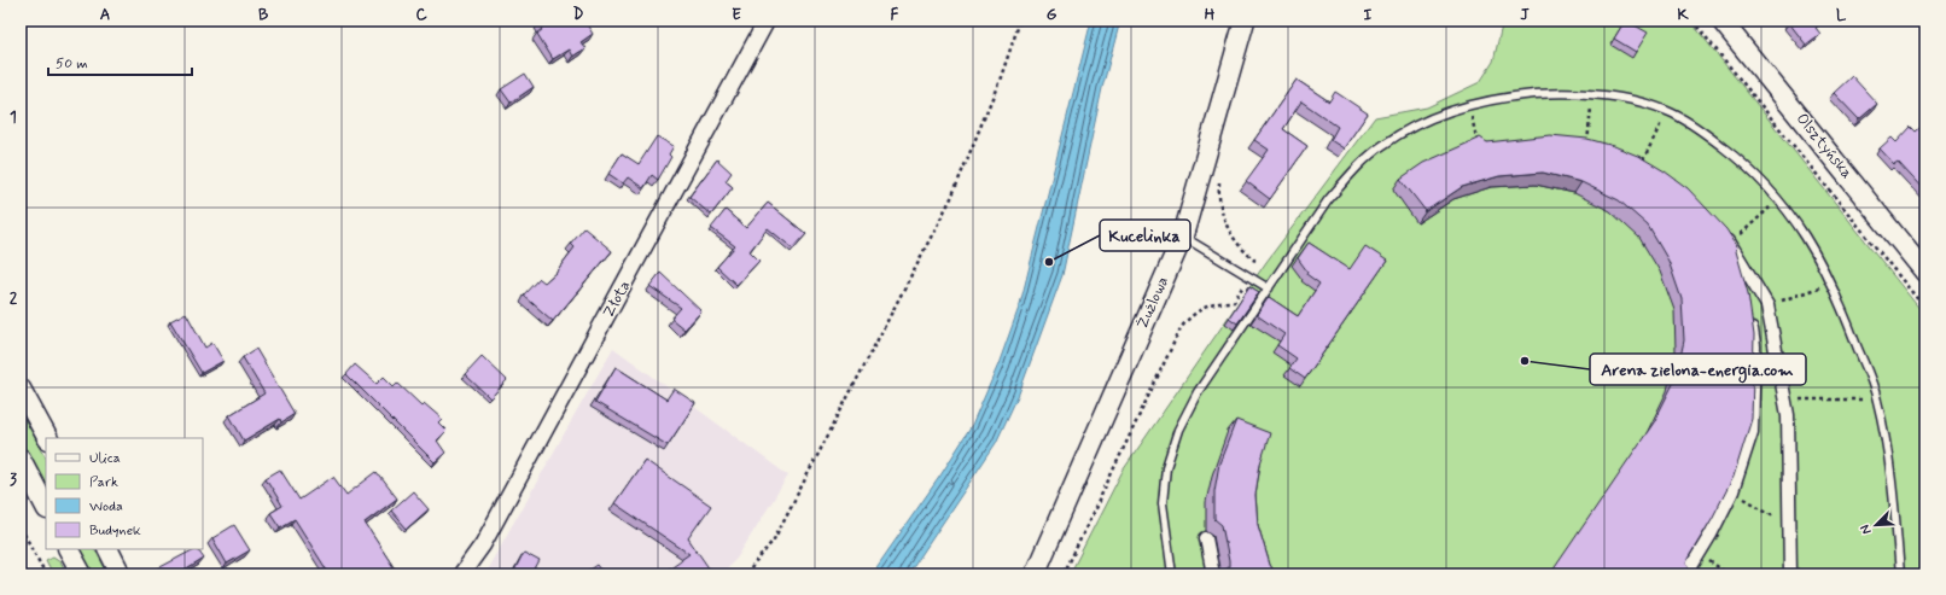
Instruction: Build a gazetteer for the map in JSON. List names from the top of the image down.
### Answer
{
  "streets": {
    "street": ["Olsztyńska", "Złota", "Żużlowa"]
  },
  "places": ["Kucelinka", "Arena zielona-energia.com"],
  "legend": [
    "Ulica",
    "Park",
    "Woda",
    "Budynek"
  ],
  "scale_bar": "50 m",
  "north": "bottom left",
  "grid": {
    "columns": [
      "A",
      "B",
      "C",
      "D",
      "E",
      "F",
      "G",
      "H",
      "I",
      "J",
      "K",
      "L"
    ],
    "rows": ["1", "2", "3"]
  }
}
